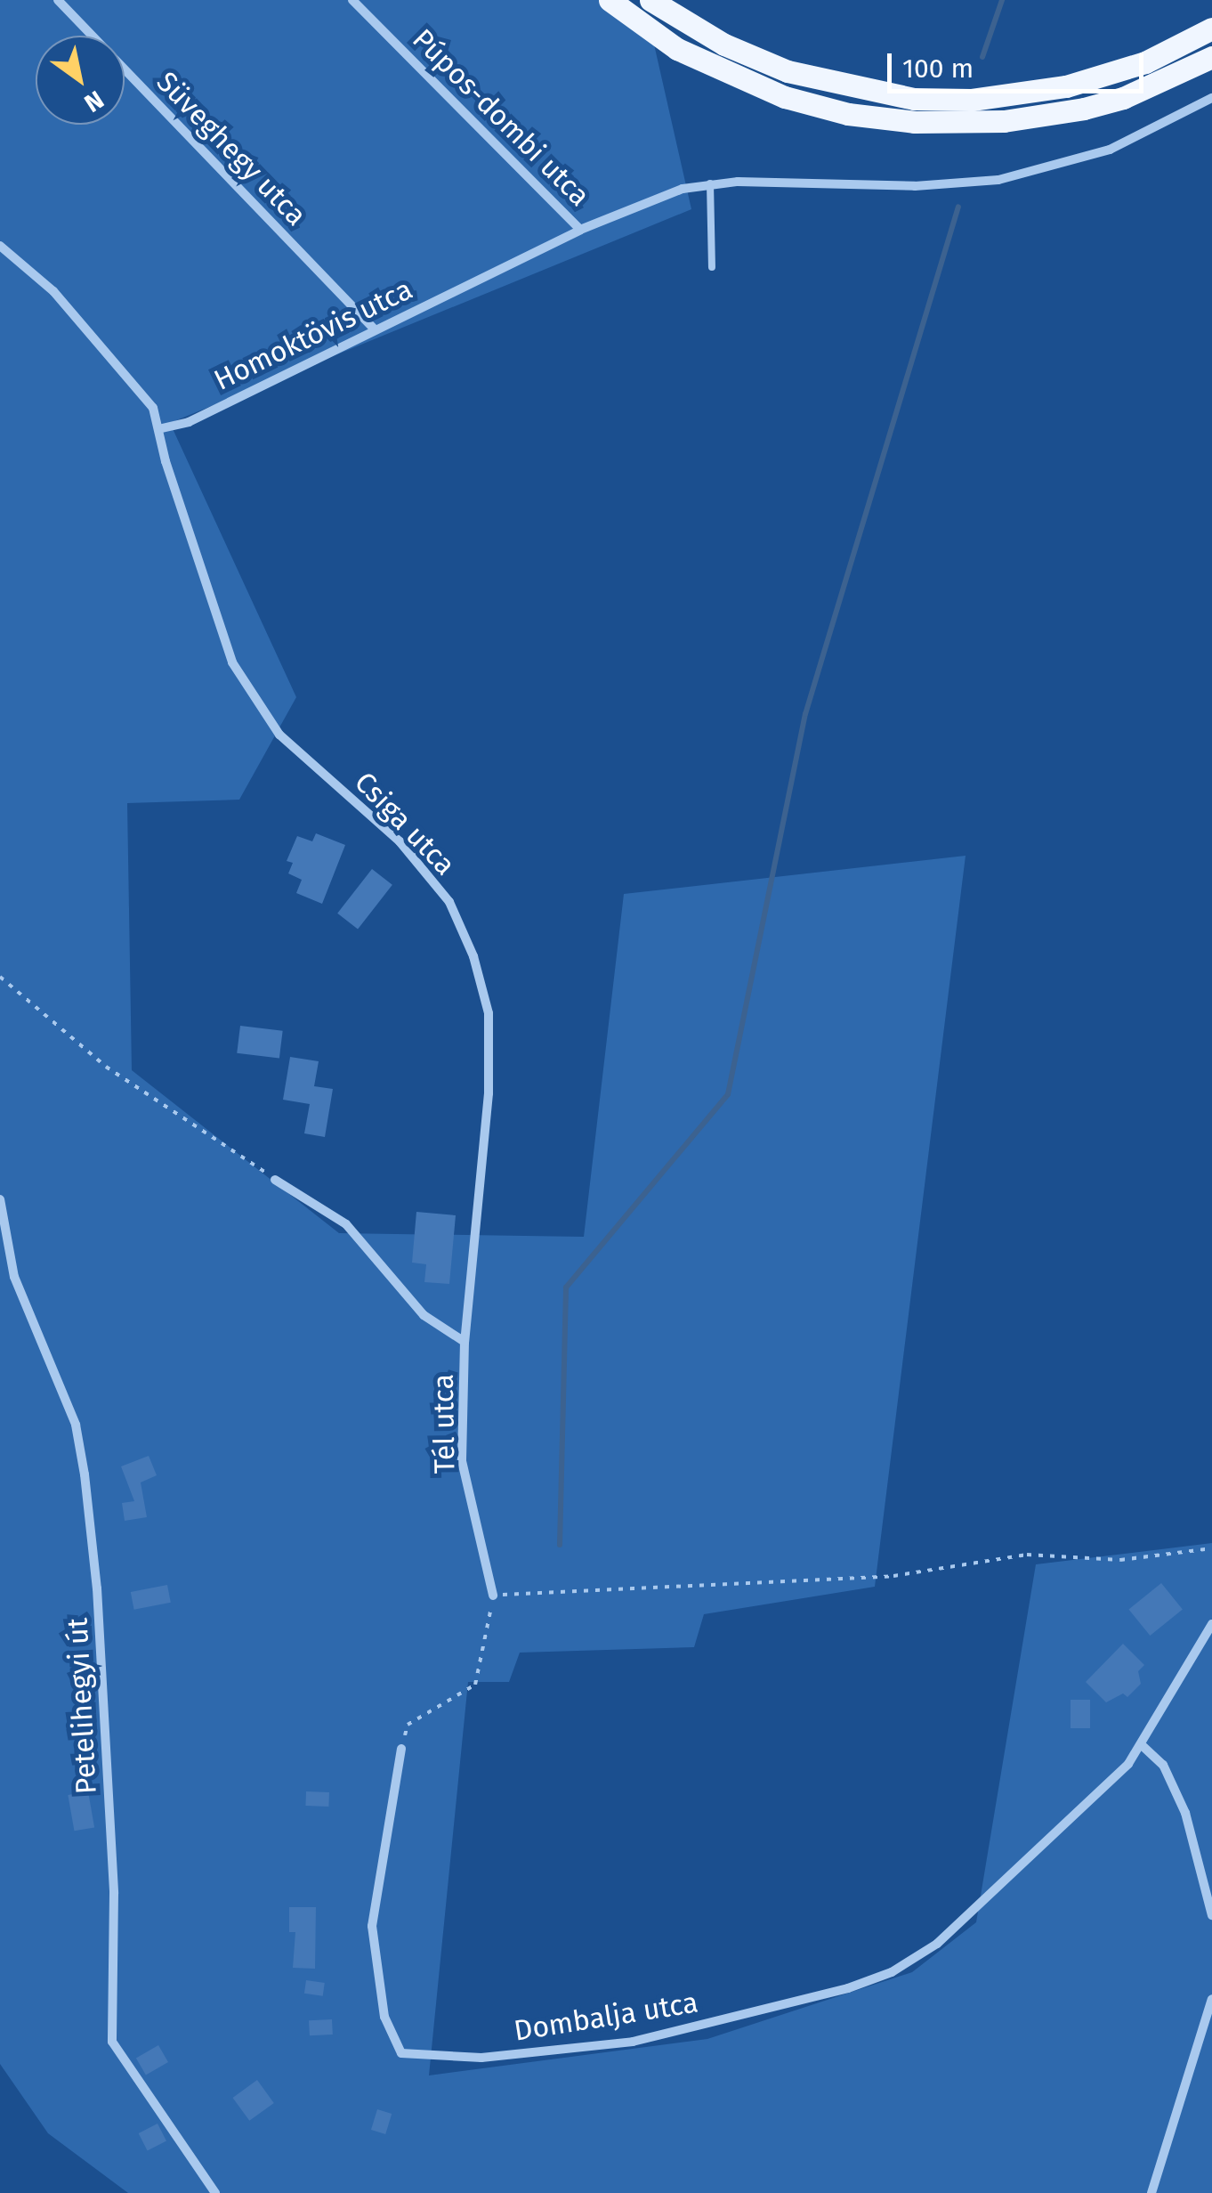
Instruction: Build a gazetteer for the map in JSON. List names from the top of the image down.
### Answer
{
  "streets": {
    "street": [
      "Púpos-dombi utca",
      "Süveghegy utca",
      "Homoktövis utca",
      "Csiga utca",
      "Tél utca",
      "Petelihegyi út",
      "Dombalja utca"
    ]
  },
  "crossings": [
    ["Púpos-dombi utca", "Homoktövis utca"],
    ["Süveghegy utca", "Homoktövis utca"],
    ["Homoktövis utca", "Csiga utca"],
    ["Csiga utca", "Tél utca"]
  ],
  "scale_bar": "100 m",
  "north": "bottom right"
}
